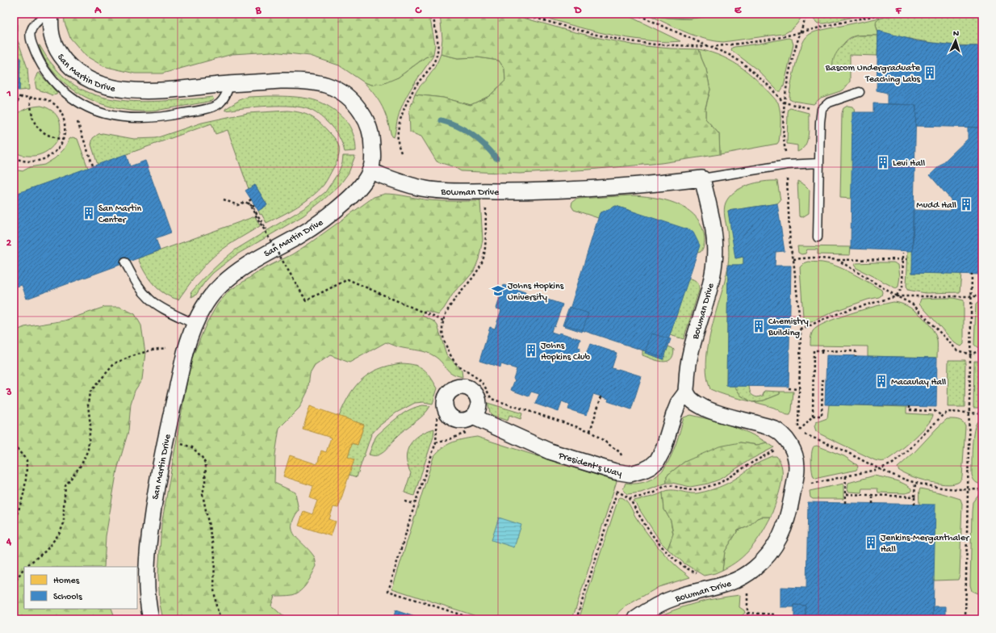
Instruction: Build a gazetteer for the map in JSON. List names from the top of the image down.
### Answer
{
  "streets": {
    "street": ["San Martin Drive", "Bowman Drive", "President's Way"]
  },
  "crossings": [
    ["San Martin Drive", "Bowman Drive"],
    ["Bowman Drive", "President's Way"]
  ],
  "places": {
    "building": [
      "Bascom Undergraduate Teaching Labs",
      "Levi Hall",
      "Mudd Hall",
      "San Martin Center",
      "Chemistry Building",
      "Johns Hopkins Club",
      "Macaulay Hall",
      "Jenkins-Merganthaler Hall"
    ],
    "school or university": ["Johns Hopkins University"]
  },
  "legend": ["Homes", "Schools"],
  "north": "top",
  "grid": {
    "columns": [
      "A",
      "B",
      "C",
      "D",
      "E",
      "F"
    ],
    "rows": [
      "1",
      "2",
      "3",
      "4"
    ]
  }
}
